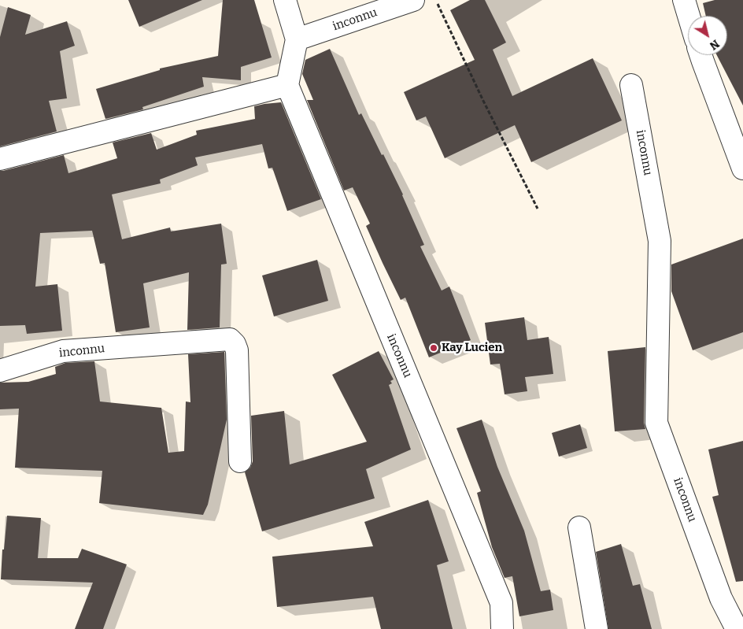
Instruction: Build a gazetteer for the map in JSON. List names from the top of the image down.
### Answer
{
  "streets": {
    "street": ["inconnu"]
  },
  "places": ["Kay Lucien"],
  "north": "bottom right"
}
